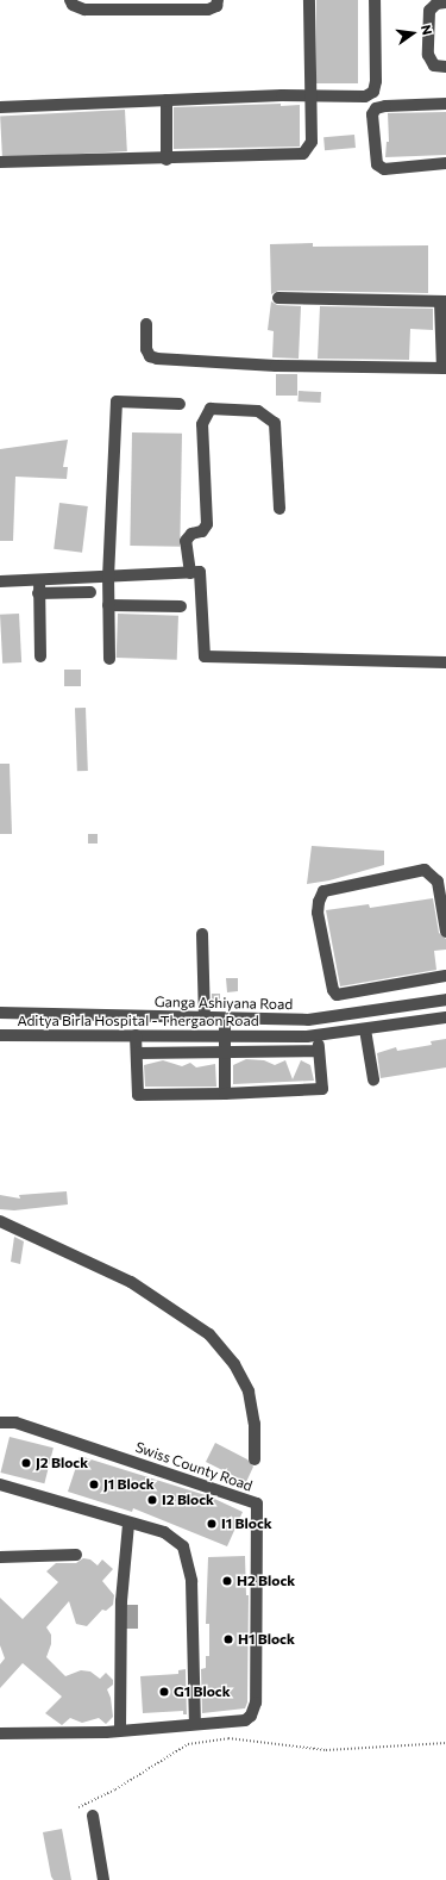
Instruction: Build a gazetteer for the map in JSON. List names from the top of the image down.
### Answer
{
  "streets": {
    "street": ["Ganga Ashiyana Road", "Aditya Birla Hospital - Thergaon Road", "Swiss County Road"]
  },
  "places": [
    "J2 Block",
    "J1 Block",
    "I2 Block",
    "I1 Block",
    "H2 Block",
    "H1 Block",
    "G1 Block"
  ],
  "north": "right"
}
